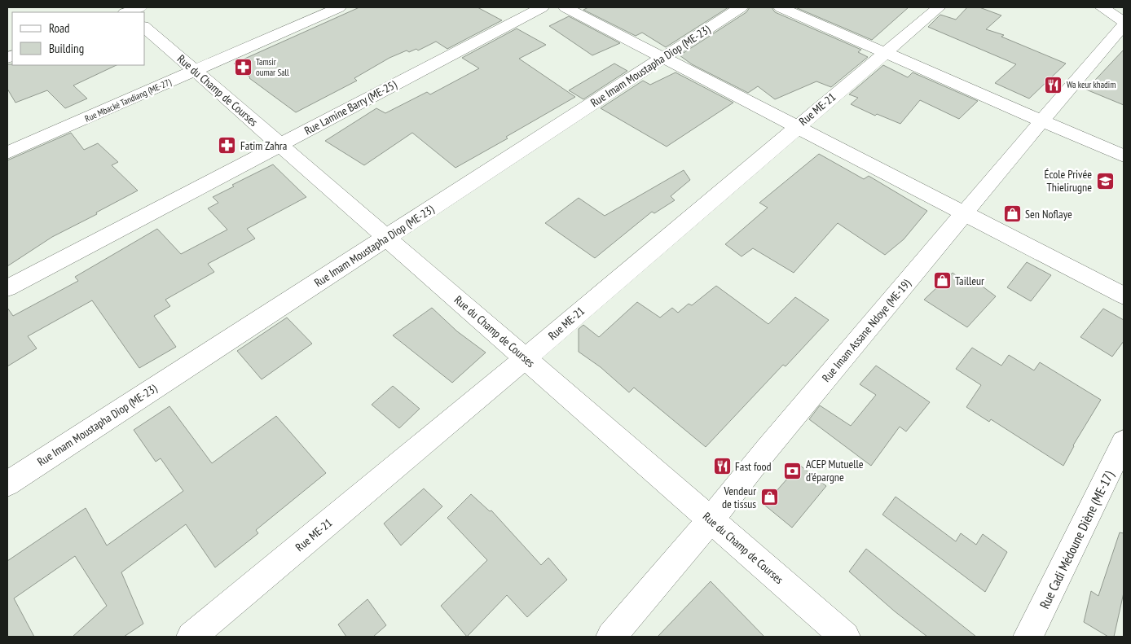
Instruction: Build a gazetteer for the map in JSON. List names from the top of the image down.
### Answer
{
  "streets": {
    "street": [
      "Rue Imam Moustapha Diop (ME-23)",
      "Rue du Champ de Courses",
      "Rue Mbacké Tandiang (ME-27)",
      "Rue Lamine Barry (ME-25)",
      "Rue ME-21",
      "Rue Imam Assane Ndoye (ME-19)",
      "Rue Cadi Médoune Diène (ME-17)"
    ]
  },
  "crossings": [
    ["Rue Imam Moustapha Diop (ME-23)", "Rue du Champ de Courses"],
    ["Rue du Champ de Courses", "Rue Mbacké Tandiang (ME-27)"],
    ["Rue du Champ de Courses", "Rue Lamine Barry (ME-25)"],
    ["Rue du Champ de Courses", "Rue ME-21"],
    ["Rue du Champ de Courses", "Rue Imam Assane Ndoye (ME-19)"]
  ],
  "places": {
    "pharmacy": ["Tamsir oumar Sall", "Fatim Zahra"],
    "restaurant": ["Wa keur khadim", "Fast food"],
    "school or university": ["École Privée Thielirugne"],
    "shop": ["Sen Noflaye", "Tailleur", "Vendeur de tissus"],
    "bank": ["ACEP Mutuelle d'épargne"]
  },
  "legend": ["Road", "Building"]
}
